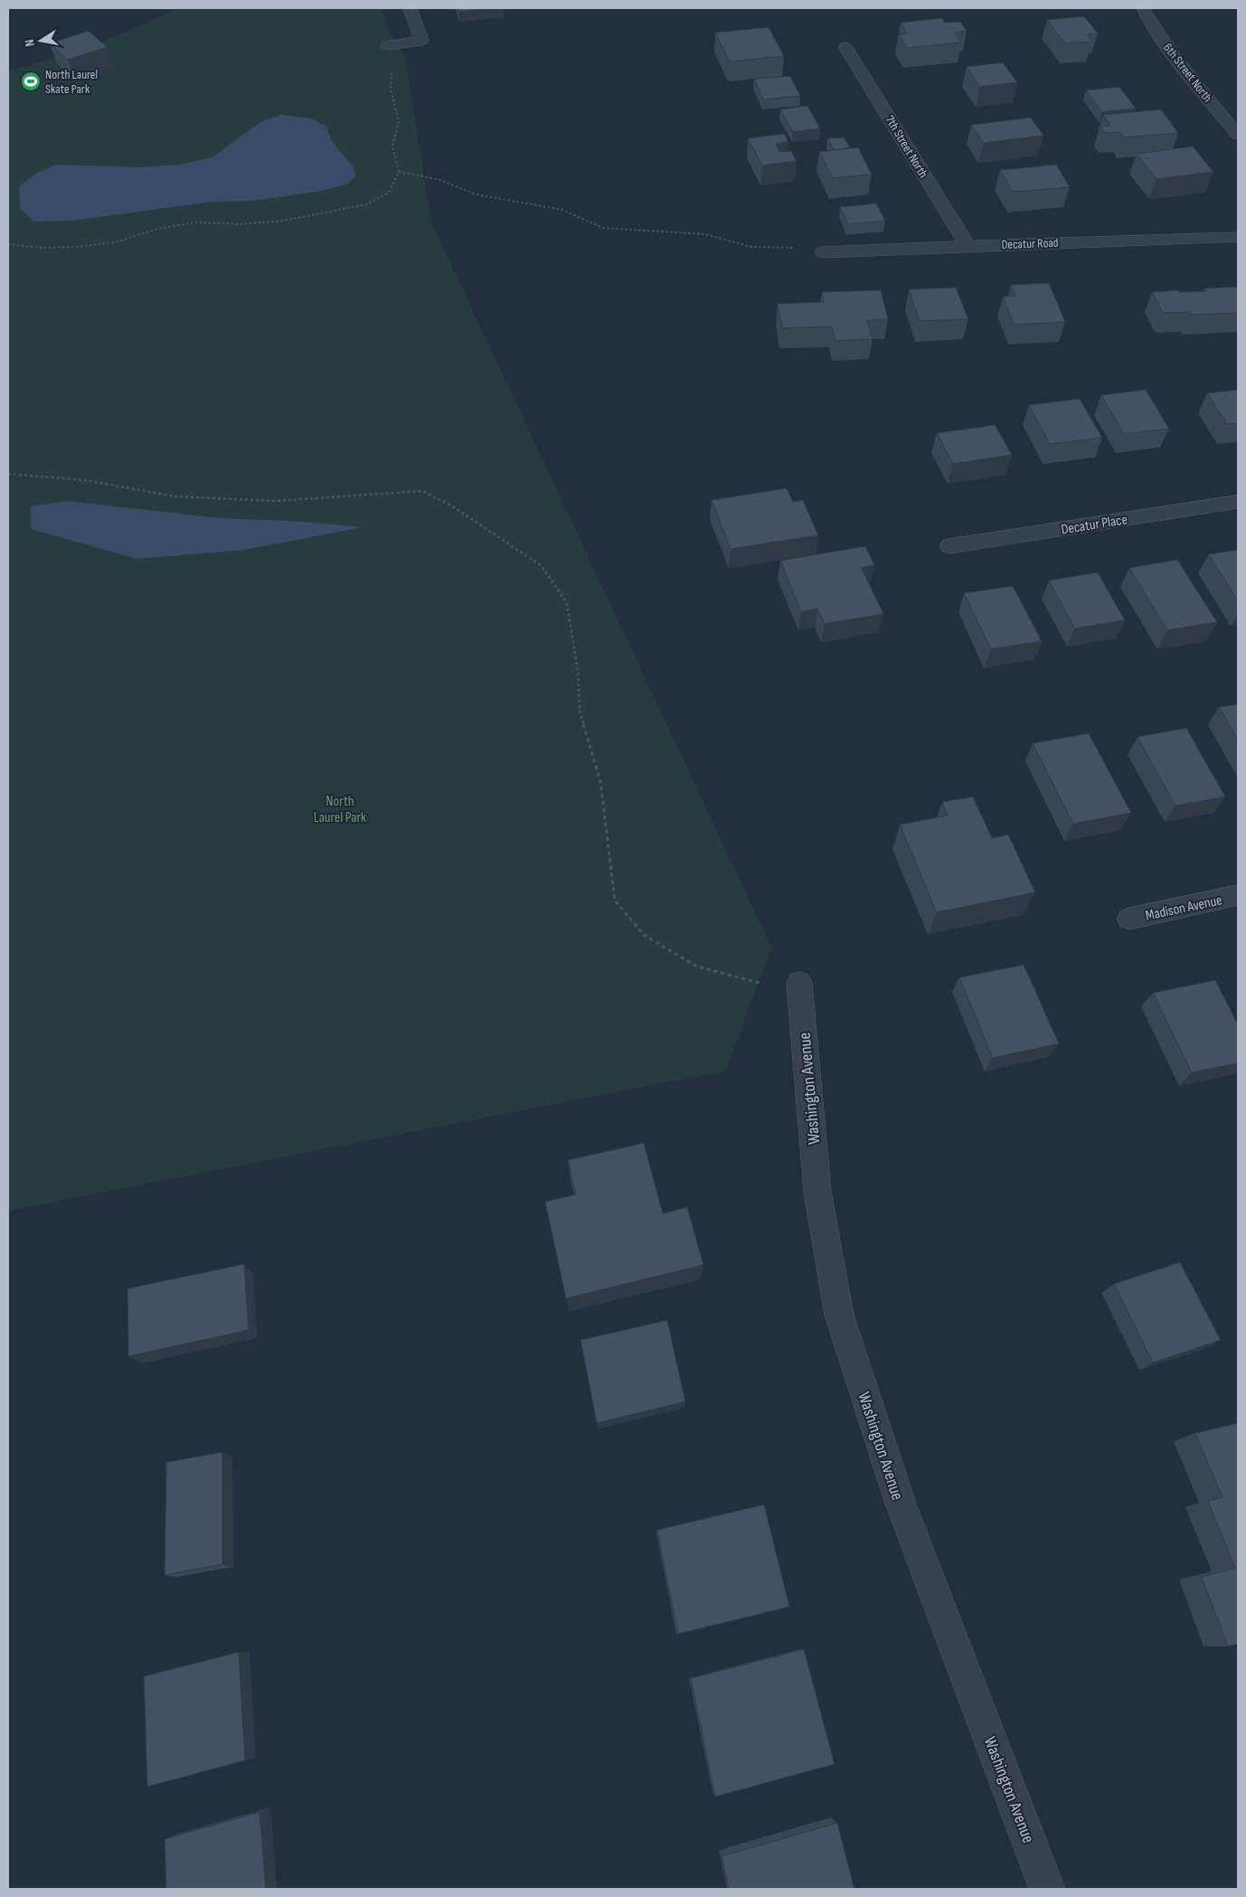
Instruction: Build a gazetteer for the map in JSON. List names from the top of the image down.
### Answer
{
  "streets": {
    "street": [
      "6th Street North",
      "7th Street North",
      "Decatur Road",
      "Decatur Place",
      "Madison Avenue",
      "Washington Avenue"
    ]
  },
  "crossings": [
    ["7th Street North", "Decatur Road"]
  ],
  "parks": ["North Laurel Park"],
  "places": {
    "sports": ["North Laurel Skate Park"]
  },
  "north": "left"
}
